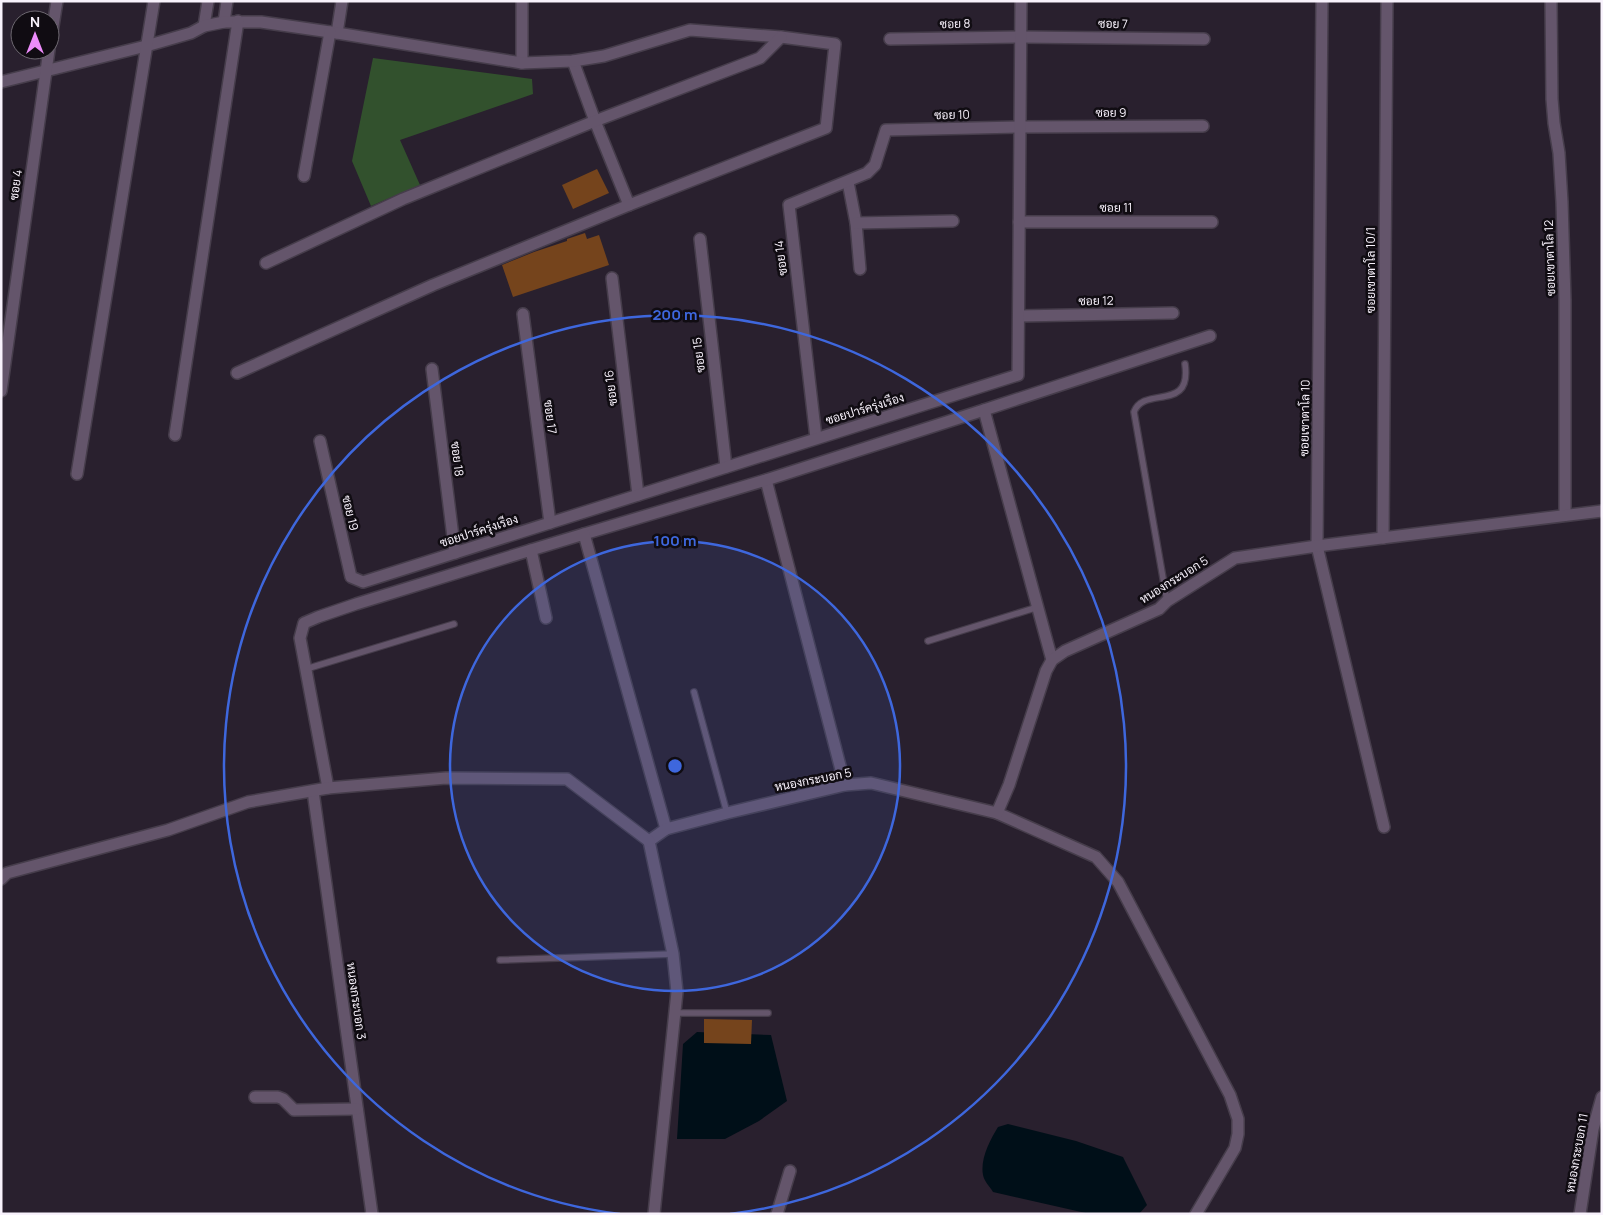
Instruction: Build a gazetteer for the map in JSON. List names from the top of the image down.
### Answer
{
  "streets": {
    "street": [
      "ซอย 8",
      "ซอย 7",
      "ซอย 9",
      "ซอย 10",
      "ซอย 4",
      "ซอย 11",
      "ซอย 14",
      "ซอยเขาตาโล 12",
      "ซอยเขาตาโล 10/1",
      "ซอย 12",
      "ซอย 15",
      "ซอย 16",
      "ซอยปาร์ครุ่งเรือง",
      "ซอย 17",
      "ซอยเขาตาโล 10",
      "ซอย 18",
      "ซอย 19",
      "หนองกระบอก 5",
      "หนองกระบอก 3",
      "หนองกระบอก 11"
    ]
  },
  "crossings": [
    ["ซอย 8", "ซอย 7"],
    ["ซอย 8", "ซอยปาร์ครุ่งเรือง"],
    ["ซอย 7", "ซอยปาร์ครุ่งเรือง"],
    ["ซอย 9", "ซอย 10"],
    ["ซอย 9", "ซอยปาร์ครุ่งเรือง"],
    ["ซอย 10", "ซอย 14"],
    ["ซอย 10", "ซอยปาร์ครุ่งเรือง"],
    ["ซอย 11", "ซอยปาร์ครุ่งเรือง"],
    ["ซอย 14", "ซอยปาร์ครุ่งเรือง"],
    ["ซอยเขาตาโล 12", "หนองกระบอก 5"],
    ["ซอยเขาตาโล 10/1", "หนองกระบอก 5"],
    ["ซอย 12", "ซอยปาร์ครุ่งเรือง"],
    ["ซอย 15", "ซอยปาร์ครุ่งเรือง"],
    ["ซอย 16", "ซอยปาร์ครุ่งเรือง"],
    ["ซอยปาร์ครุ่งเรือง", "ซอย 17"],
    ["ซอยปาร์ครุ่งเรือง", "ซอย 18"],
    ["ซอยปาร์ครุ่งเรือง", "ซอย 19"],
    ["ซอยเขาตาโล 10", "หนองกระบอก 5"]
  ],
  "north": "top",
  "rings": ["200 m", "100 m"]
}
